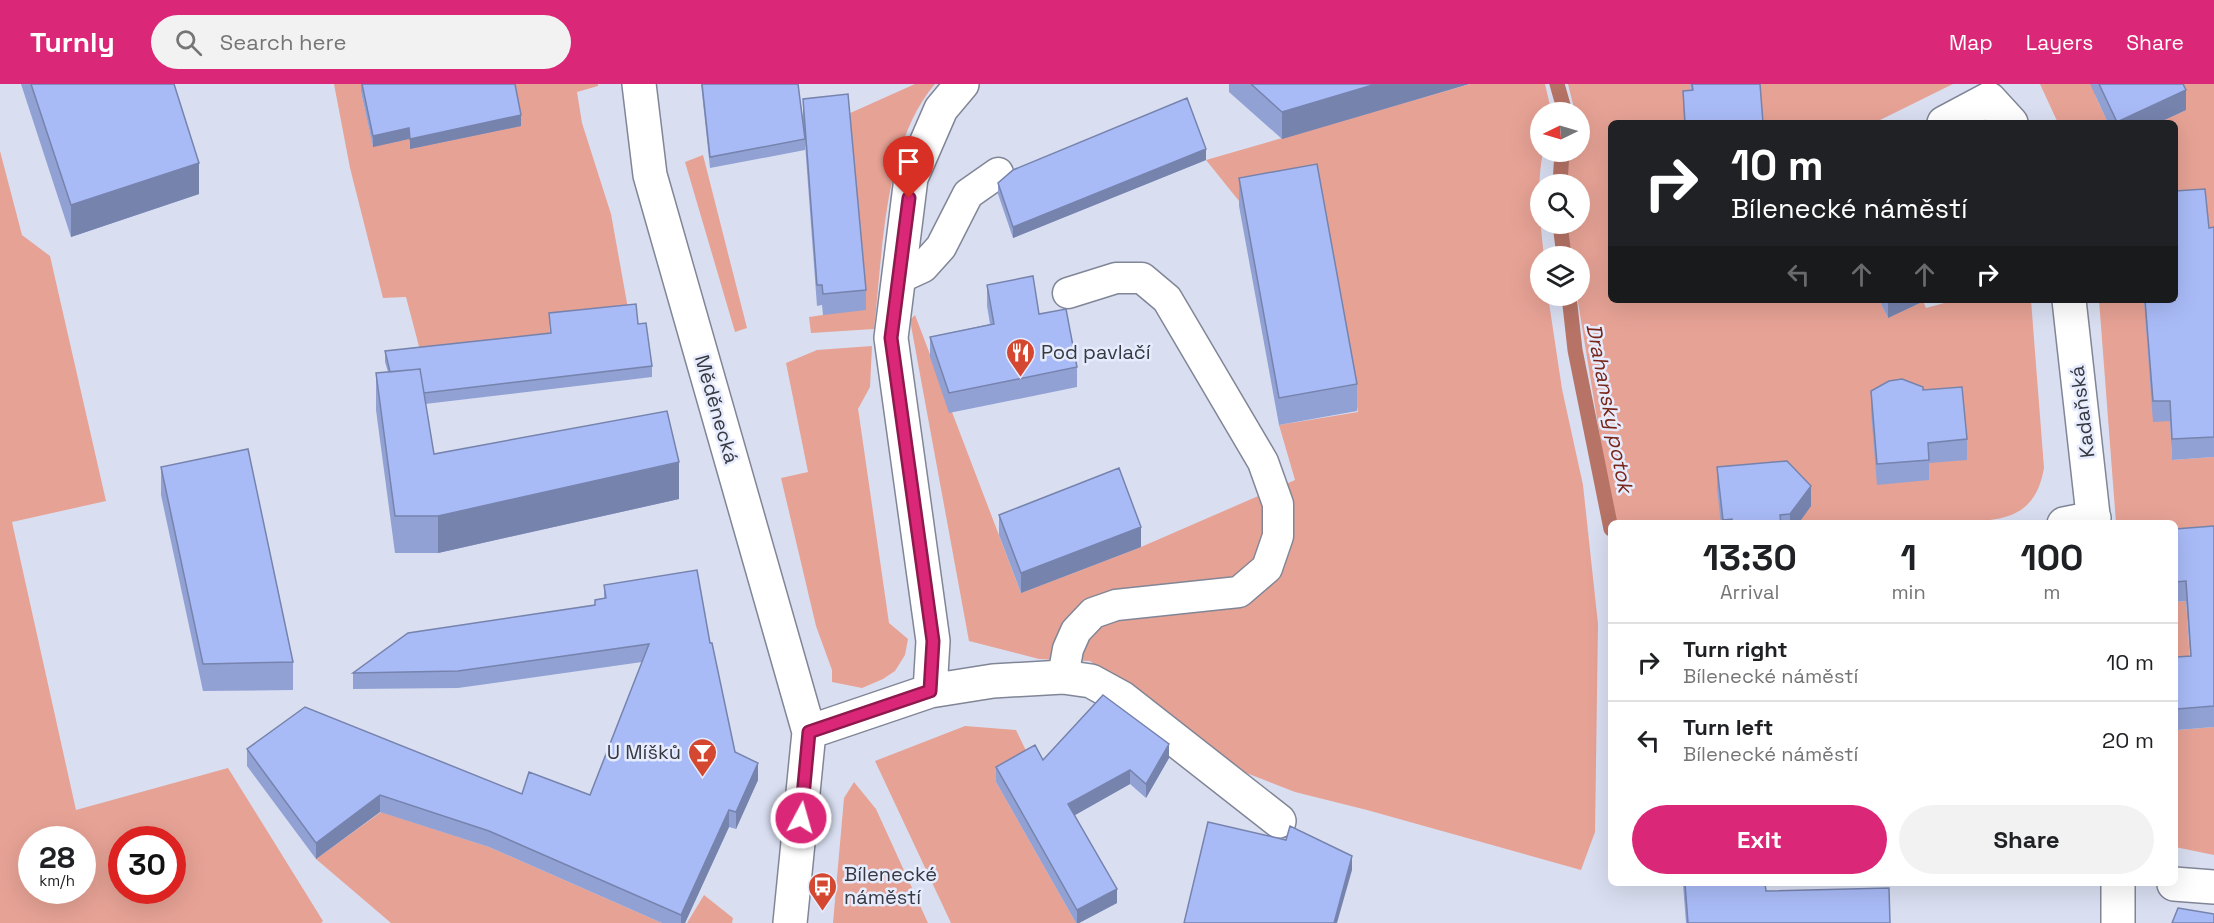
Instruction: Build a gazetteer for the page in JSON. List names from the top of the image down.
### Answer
{
  "streets": {
    "street": ["Měděnecká", "Kadaňská"]
  },
  "water": ["Drahanský potok"],
  "places": {
    "restaurant": ["Pod pavlačí"],
    "bar": ["U Míšků"],
    "bus stop": ["Bílenecké náměstí"]
  },
  "north": "left",
  "page": {
    "header": "Turnly",
    "search": "Search here",
    "nav": ["Map", "Layers", "Share"],
    "turn": ["10 m", "Bílenecké náměstí"],
    "eta": [
      "13:30",
      "Arrival",
      "1",
      "min",
      "100",
      "m"
    ],
    "list": [
      {
        "name": "Turn right",
        "note": "Bílenecké náměstí",
        "value": "10 m"
      },
      {
        "name": "Turn left",
        "note": "Bílenecké náměstí",
        "value": "20 m"
      }
    ],
    "buttons": ["Exit", "Share"],
    "speed": "28 km/h",
    "limit": "30"
  }
}
